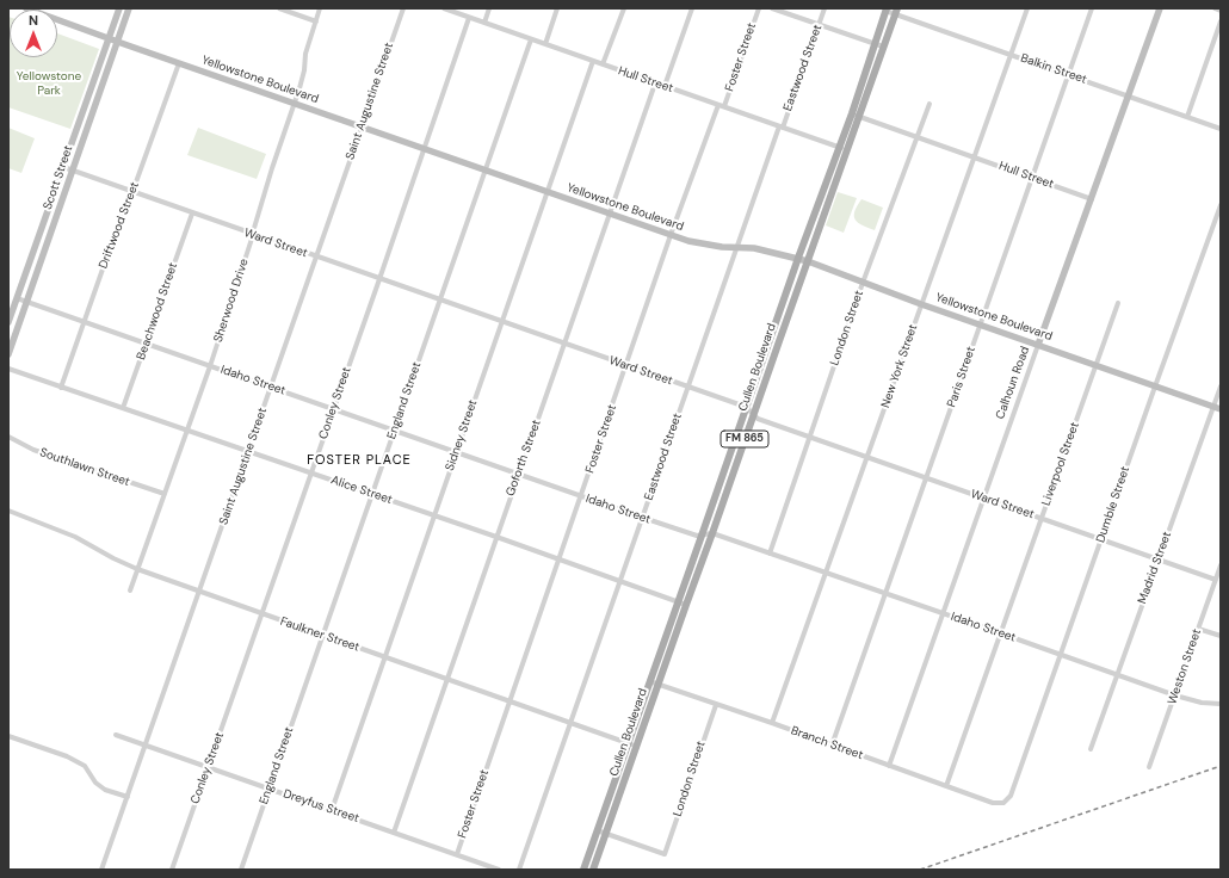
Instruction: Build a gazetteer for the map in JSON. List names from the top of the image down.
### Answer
{
  "streets": {
    "main road": ["Cullen Boulevard", "FM 865"],
    "street": [
      "Foster Street",
      "Eastwood Street",
      "Balkin Street",
      "Yellowstone Boulevard",
      "Hull Street",
      "Saint Augustine Street",
      "Scott Street",
      "Driftwood Street",
      "Ward Street",
      "Sherwood Drive",
      "Beachwood Street",
      "London Street",
      "New York Street",
      "Paris Street",
      "Idaho Street",
      "Calhoun Road",
      "England Street",
      "Conley Street",
      "Sidney Street",
      "Goforth Street",
      "Liverpool Street",
      "Southlawn Street",
      "Alice Street",
      "Dumble Street",
      "Madrid Street",
      "Faulkner Street",
      "Weston Street",
      "Branch Street",
      "Dreyfus Street"
    ]
  },
  "crossings": [
    ["Foster Street", "Yellowstone Boulevard"],
    ["Foster Street", "Hull Street"],
    ["Foster Street", "Ward Street"],
    ["Foster Street", "Idaho Street"],
    ["Foster Street", "Alice Street"],
    ["Foster Street", "Faulkner Street"],
    ["Foster Street", "Dreyfus Street"],
    ["Eastwood Street", "Yellowstone Boulevard"],
    ["Eastwood Street", "Hull Street"],
    ["Eastwood Street", "Ward Street"],
    ["Eastwood Street", "Idaho Street"],
    ["Eastwood Street", "Alice Street"],
    ["Eastwood Street", "Faulkner Street"],
    ["Balkin Street", "New York Street"],
    ["Balkin Street", "Cullen Boulevard"],
    ["Balkin Street", "Paris Street"],
    ["Balkin Street", "Calhoun Road"],
    ["Yellowstone Boulevard", "Saint Augustine Street"],
    ["Yellowstone Boulevard", "Scott Street"],
    ["Yellowstone Boulevard", "Driftwood Street"],
    ["Yellowstone Boulevard", "Sherwood Drive"],
    ["Yellowstone Boulevard", "London Street"],
    ["Yellowstone Boulevard", "New York Street"],
    ["Yellowstone Boulevard", "Cullen Boulevard"],
    ["Yellowstone Boulevard", "Paris Street"],
    ["Yellowstone Boulevard", "Calhoun Road"],
    ["Yellowstone Boulevard", "England Street"],
    ["Yellowstone Boulevard", "Conley Street"],
    ["Yellowstone Boulevard", "Sidney Street"],
    ["Yellowstone Boulevard", "Goforth Street"],
    ["Yellowstone Boulevard", "Liverpool Street"],
    ["Yellowstone Boulevard", "Dumble Street"],
    ["Yellowstone Boulevard", "Madrid Street"],
    ["Hull Street", "London Street"],
    ["Hull Street", "New York Street"],
    ["Hull Street", "Cullen Boulevard"],
    ["Hull Street", "Paris Street"],
    ["Hull Street", "Calhoun Road"],
    ["Hull Street", "England Street"],
    ["Hull Street", "Conley Street"],
    ["Hull Street", "Sidney Street"],
    ["Hull Street", "Goforth Street"],
    ["Saint Augustine Street", "Ward Street"],
    ["Saint Augustine Street", "Idaho Street"],
    ["Saint Augustine Street", "Alice Street"],
    ["Saint Augustine Street", "Faulkner Street"],
    ["Saint Augustine Street", "Dreyfus Street"],
    ["Scott Street", "Ward Street"],
    ["Scott Street", "Idaho Street"],
    ["Driftwood Street", "Ward Street"],
    ["Driftwood Street", "Idaho Street"],
    ["Driftwood Street", "Alice Street"],
    ["Ward Street", "Sherwood Drive"],
    ["Ward Street", "Beachwood Street"],
    ["Ward Street", "London Street"],
    ["Ward Street", "New York Street"],
    ["Ward Street", "Cullen Boulevard"],
    ["Ward Street", "Paris Street"],
    ["Ward Street", "Calhoun Road"],
    ["Ward Street", "England Street"],
    ["Ward Street", "Conley Street"],
    ["Ward Street", "Sidney Street"],
    ["Ward Street", "Goforth Street"],
    ["Ward Street", "Liverpool Street"],
    ["Ward Street", "Dumble Street"],
    ["Ward Street", "Madrid Street"],
    ["Ward Street", "Weston Street"],
    ["Sherwood Drive", "Idaho Street"],
    ["Sherwood Drive", "Southlawn Street"],
    ["Sherwood Drive", "Alice Street"],
    ["Sherwood Drive", "Faulkner Street"],
    ["Beachwood Street", "Idaho Street"],
    ["Beachwood Street", "Alice Street"],
    ["London Street", "Cullen Boulevard"],
    ["London Street", "Idaho Street"],
    ["London Street", "Branch Street"],
    ["New York Street", "Idaho Street"],
    ["New York Street", "Branch Street"],
    ["Cullen Boulevard", "Idaho Street"],
    ["Cullen Boulevard", "Alice Street"],
    ["Cullen Boulevard", "Faulkner Street"],
    ["Cullen Boulevard", "Branch Street"],
    ["Paris Street", "Idaho Street"],
    ["Paris Street", "Branch Street"],
    ["Idaho Street", "Calhoun Road"],
    ["Idaho Street", "England Street"],
    ["Idaho Street", "Conley Street"],
    ["Idaho Street", "Sidney Street"],
    ["Idaho Street", "Goforth Street"],
    ["Idaho Street", "Liverpool Street"],
    ["Idaho Street", "Dumble Street"],
    ["Idaho Street", "Madrid Street"],
    ["Idaho Street", "Weston Street"],
    ["Calhoun Road", "Branch Street"],
    ["England Street", "Alice Street"],
    ["England Street", "Faulkner Street"],
    ["England Street", "Dreyfus Street"],
    ["Conley Street", "Alice Street"],
    ["Conley Street", "Faulkner Street"],
    ["Conley Street", "Dreyfus Street"],
    ["Sidney Street", "Alice Street"],
    ["Sidney Street", "Faulkner Street"],
    ["Sidney Street", "Dreyfus Street"],
    ["Goforth Street", "Alice Street"],
    ["Goforth Street", "Faulkner Street"],
    ["Goforth Street", "Dreyfus Street"],
    ["Liverpool Street", "Branch Street"],
    ["Dumble Street", "Branch Street"]
  ],
  "districts": ["FOSTER PLACE"],
  "parks": ["Yellowstone Park"],
  "north": "top"
}
